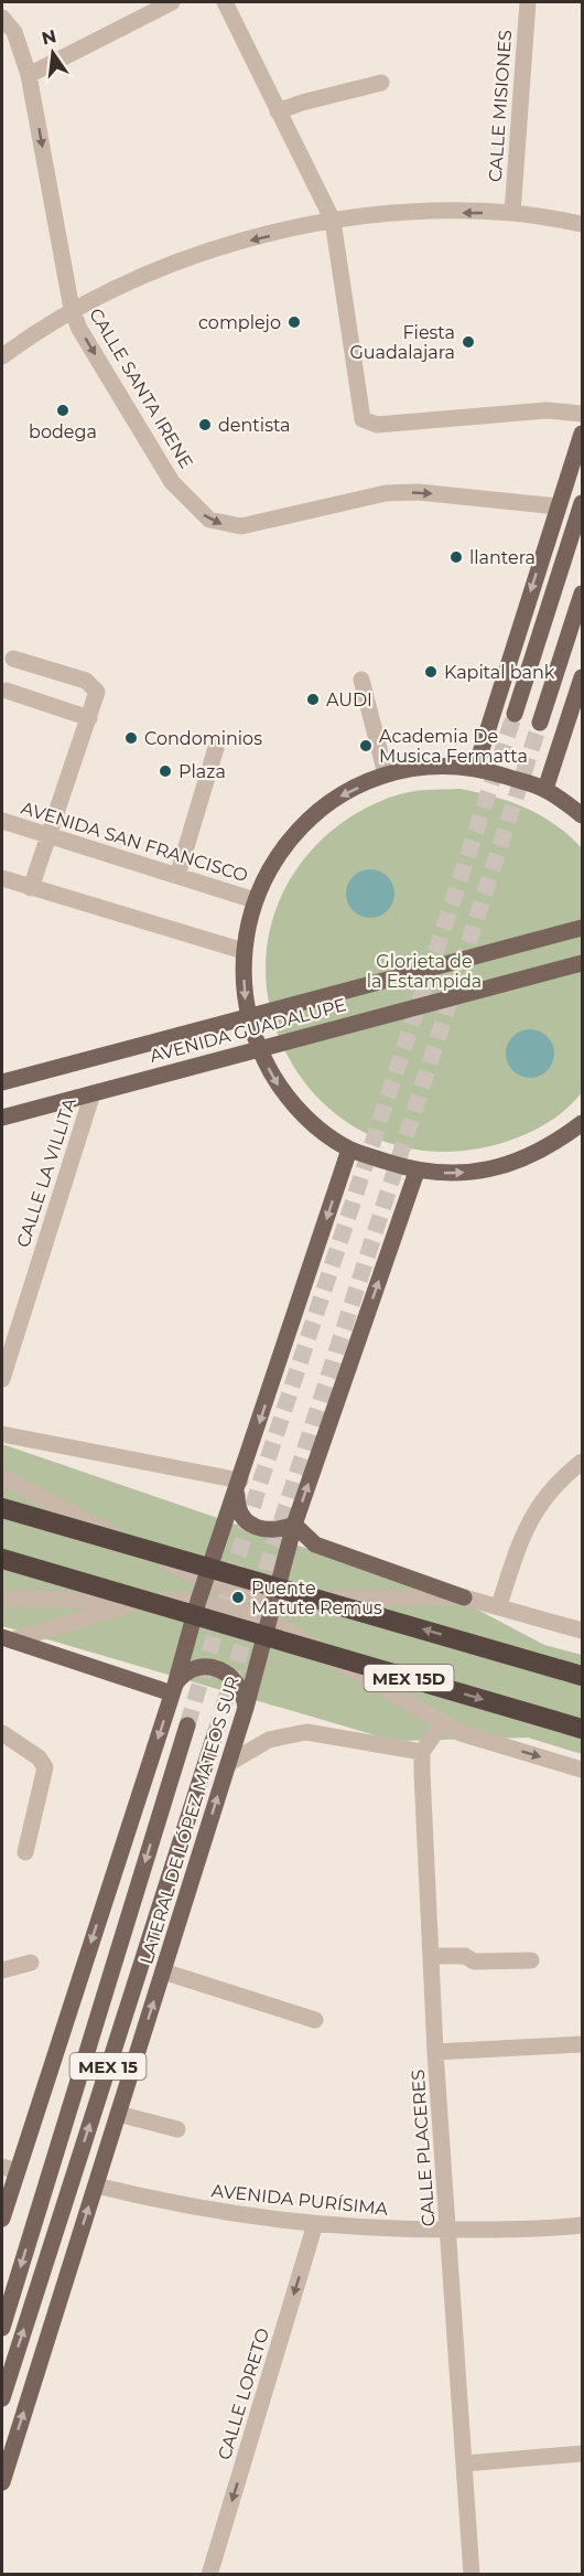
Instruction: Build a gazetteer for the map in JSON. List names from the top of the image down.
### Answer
{
  "streets": {
    "highway": ["MEX 15D"],
    "main road": ["AVENIDA GUADALUPE", "LATERAL DE LÓPEZ MATEOS SUR", "MEX 15"],
    "street": [
      "CALLE MISIONES",
      "CALLE SANTA IRENE",
      "AVENIDA SAN FRANCISCO",
      "CALLE LA VILLITA",
      "CALLE PLACERES",
      "AVENIDA PURÍSIMA",
      "CALLE LORETO"
    ]
  },
  "crossings": [
    ["AVENIDA GUADALUPE", "CALLE LA VILLITA"],
    ["LATERAL DE LÓPEZ MATEOS SUR", "AVENIDA PURÍSIMA"],
    ["CALLE PLACERES", "AVENIDA PURÍSIMA"],
    ["AVENIDA PURÍSIMA", "CALLE LORETO"]
  ],
  "one_way": ["CALLE SANTA IRENE", "CALLE LORETO"],
  "parks": ["Glorieta de la Estampida"],
  "places": [
    "complejo",
    "Fiesta Guadalajara",
    "bodega",
    "dentista",
    "llantera",
    "Kapital bank",
    "AUDI",
    "Condominios",
    "Academia De Musica Fermatta",
    "Plaza",
    "Puente Matute Remus"
  ],
  "north": "top"
}
